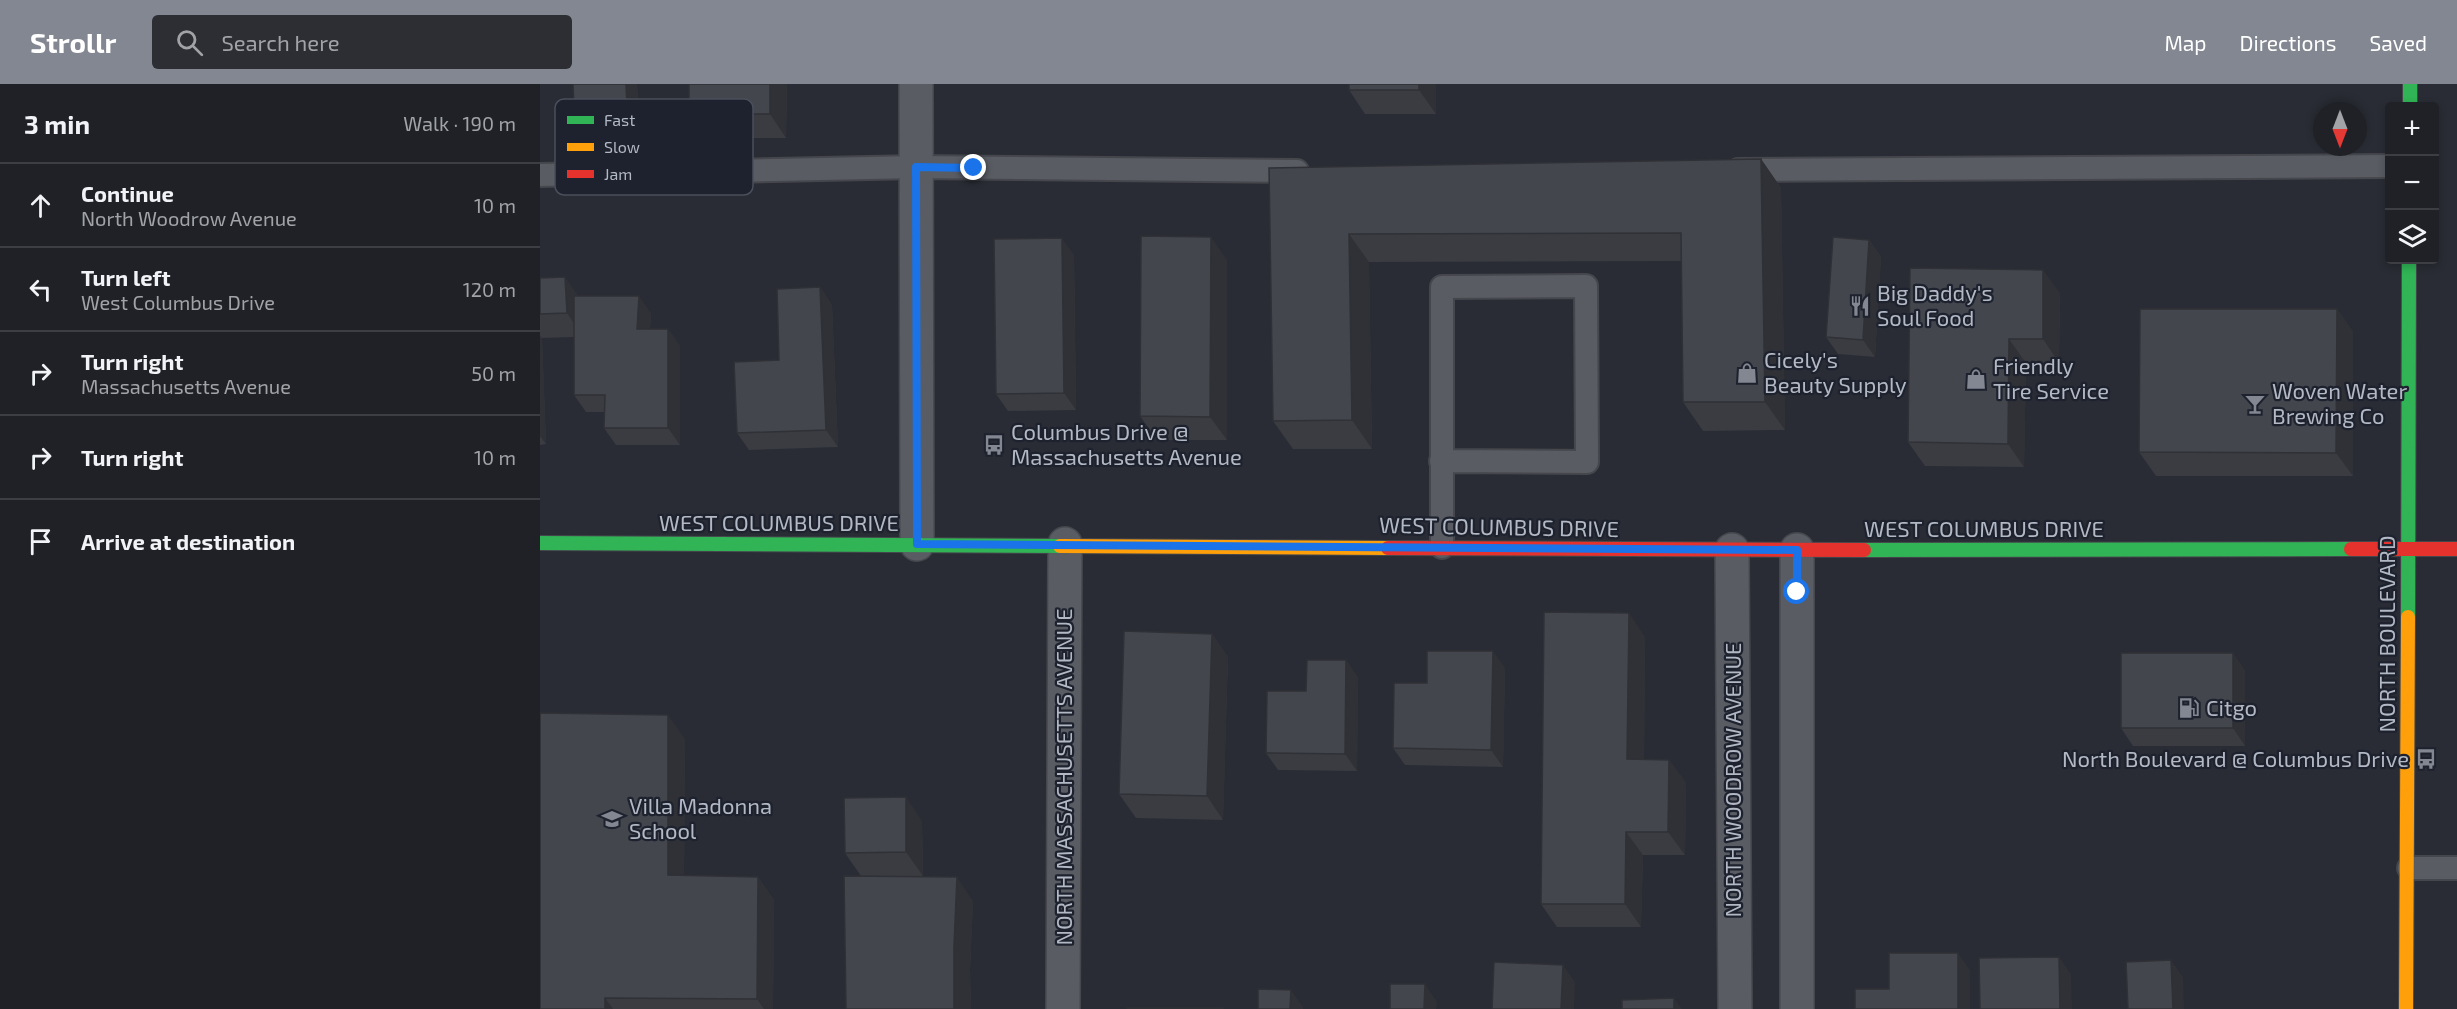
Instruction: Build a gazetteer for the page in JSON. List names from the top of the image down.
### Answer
{
  "streets": {
    "main road": ["WEST COLUMBUS DRIVE", "NORTH BOULEVARD"],
    "street": ["NORTH MASSACHUSETTS AVENUE", "NORTH WOODROW AVENUE"]
  },
  "crossings": [
    ["WEST COLUMBUS DRIVE", "NORTH BOULEVARD"],
    ["WEST COLUMBUS DRIVE", "NORTH MASSACHUSETTS AVENUE"],
    ["WEST COLUMBUS DRIVE", "NORTH WOODROW AVENUE"]
  ],
  "places": {
    "restaurant": ["Big Daddy's Soul Food"],
    "shop": ["Cicely's Beauty Supply", "Friendly Tire Service"],
    "bar": ["Woven Water Brewing Co"],
    "bus stop": ["Columbus Drive @ Massachusetts Avenue", "North Boulevard @ Columbus Drive"],
    "fuel station": ["Citgo"],
    "school or university": ["Villa Madonna School"]
  },
  "legend": ["Fast", "Slow", "Jam"],
  "north": "bottom",
  "page": {
    "header": "Strollr",
    "search": "Search here",
    "nav": ["Map", "Directions", "Saved"],
    "heading": ["3 min", "Walk · 190 m"],
    "map_buttons": ["+", "−"],
    "list": [
      ["Continue", "North Woodrow Avenue", "10 m"],
      ["Turn left", "West Columbus Drive", "120 m"],
      ["Turn right", "Massachusetts Avenue", "50 m"],
      ["Turn right", "10 m"],
      "Arrive at destination"
    ]
  }
}
